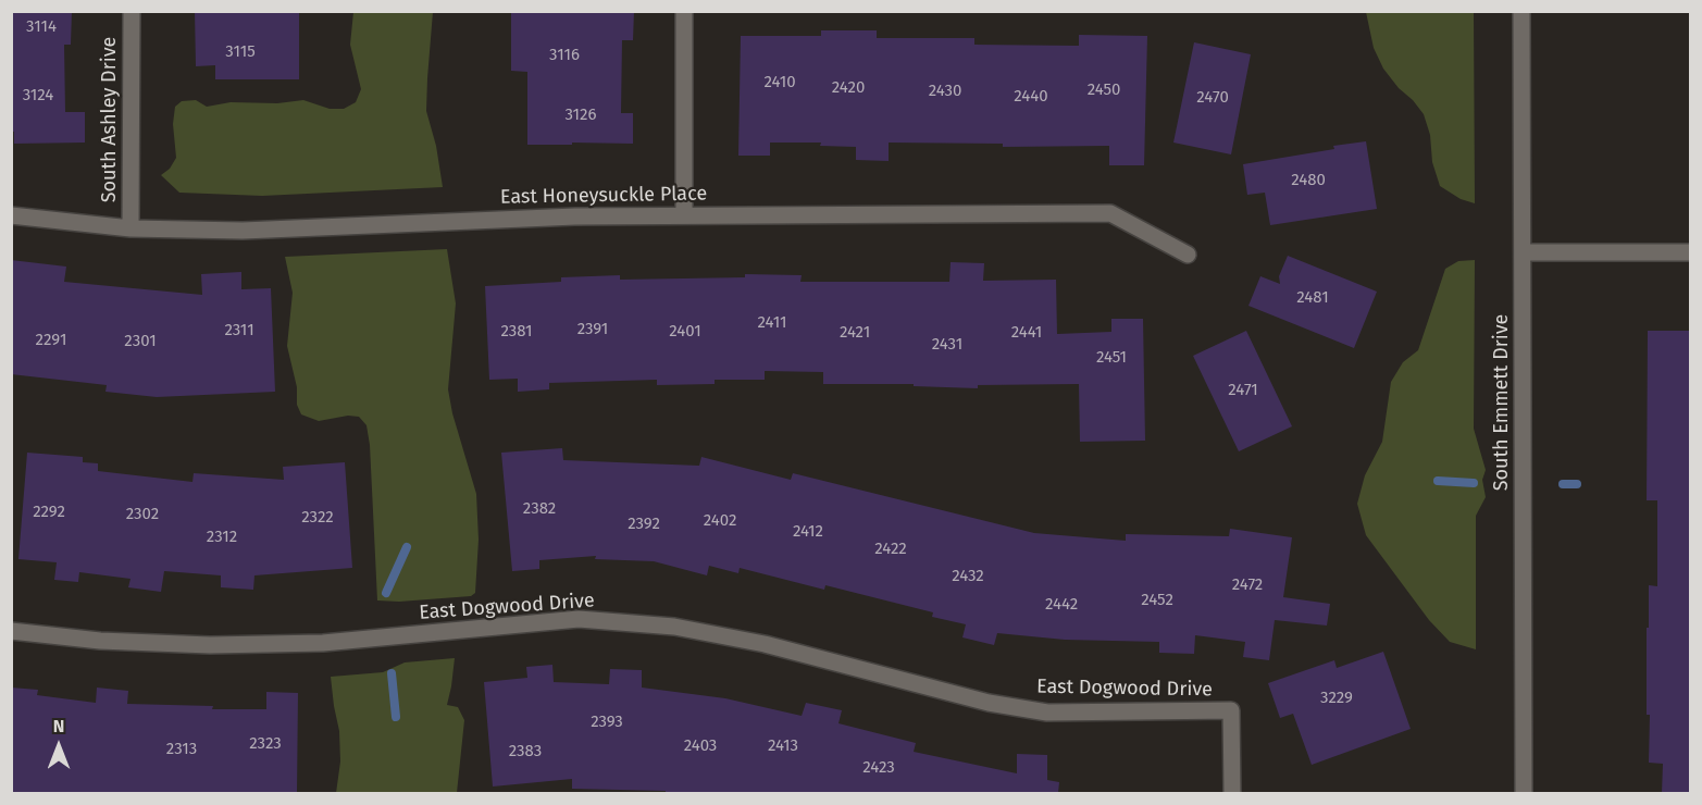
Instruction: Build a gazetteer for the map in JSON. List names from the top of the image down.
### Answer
{
  "streets": {
    "street": [
      "South Ashley Drive",
      "East Honeysuckle Place",
      "South Emmett Drive",
      "East Dogwood Drive"
    ]
  },
  "crossings": [
    ["South Ashley Drive", "East Honeysuckle Place"]
  ],
  "house_numbers": [
    "3114",
    "3115",
    "3116",
    "2410",
    "2420",
    "2450",
    "2430",
    "3124",
    "2440",
    "2470",
    "3126",
    "2480",
    "2481",
    "2411",
    "2391",
    "2311",
    "2381",
    "2401",
    "2421",
    "2441",
    "2291",
    "2301",
    "2431",
    "2451",
    "2471",
    "2382",
    "2292",
    "2302",
    "2322",
    "2402",
    "2392",
    "2412",
    "2312",
    "2422",
    "2432",
    "2472",
    "2452",
    "2442",
    "3229",
    "2393",
    "2323",
    "2403",
    "2413",
    "2313",
    "2383",
    "2423"
  ],
  "north": "top"
}
